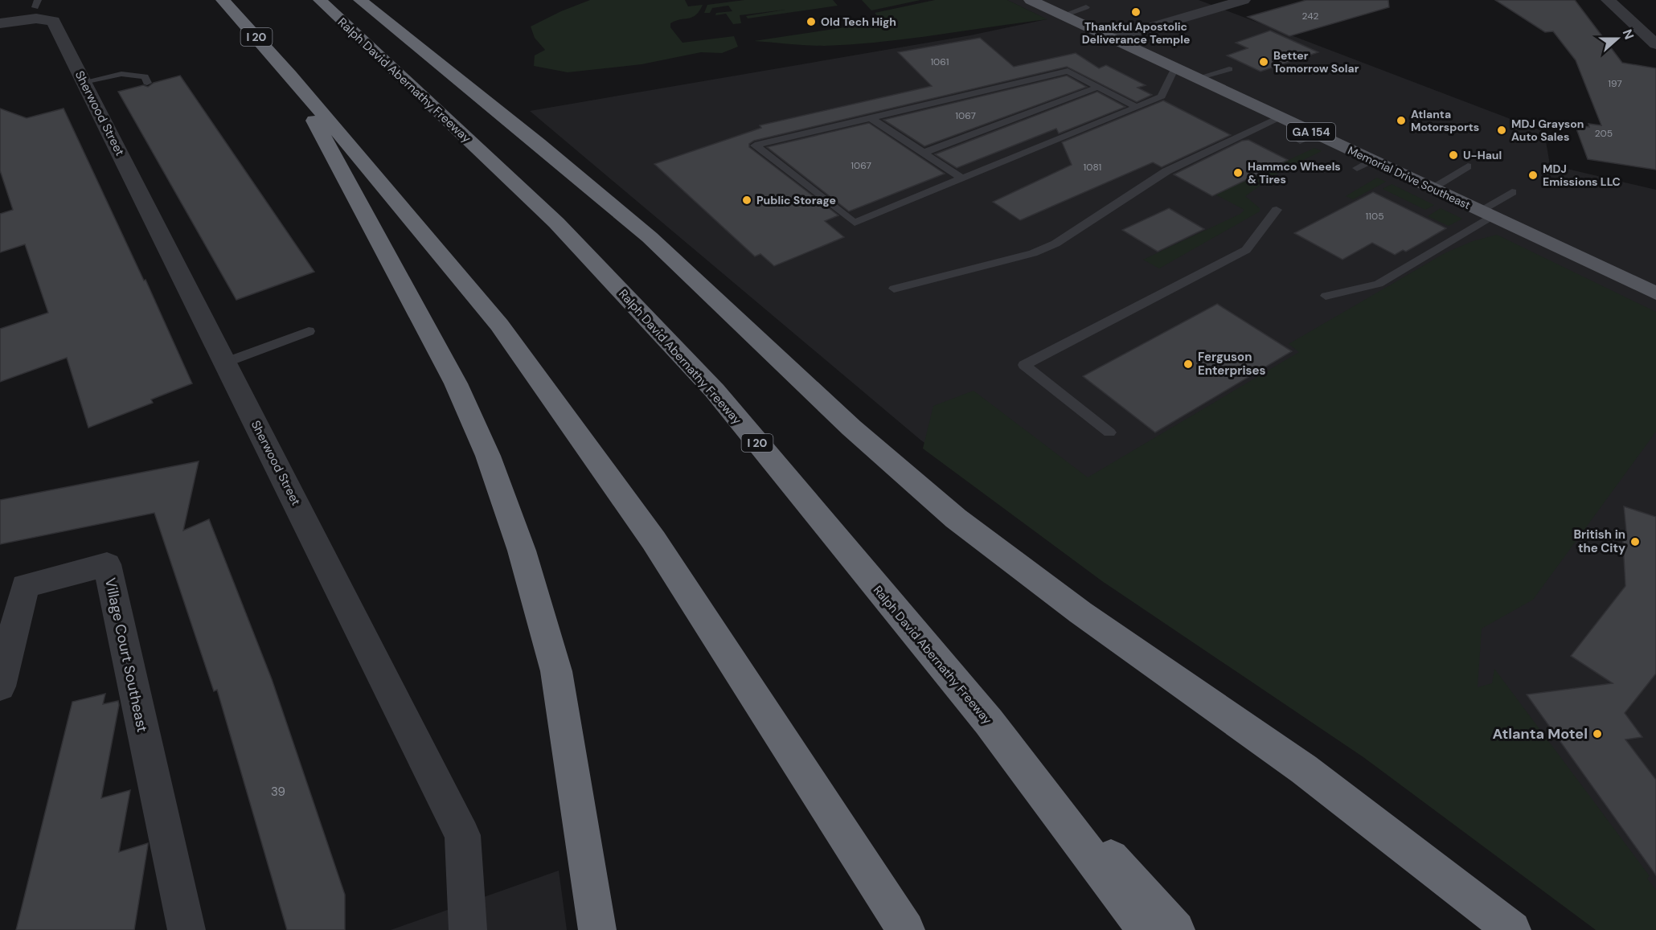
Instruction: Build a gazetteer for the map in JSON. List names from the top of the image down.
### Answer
{
  "streets": {
    "highway": ["I 20", "Ralph David Abernathy Freeway"],
    "main road": ["GA 154", "Memorial Drive Southeast"],
    "street": ["Sherwood Street", "Village Court Southeast"]
  },
  "places": [
    "Thankful Apostolic Deliverance Temple",
    "Old Tech High",
    "Better Tomorrow Solar",
    "Atlanta Motorsports",
    "MDJ Grayson Auto Sales",
    "U-Haul",
    "Hammco Wheels & Tires",
    "MDJ Emissions LLC",
    "Public Storage",
    "Ferguson Enterprises",
    "British in the City",
    "Atlanta Motel"
  ],
  "house_numbers": [
    "242",
    "1061",
    "197",
    "1067",
    "205",
    "1067",
    "1081",
    "1105",
    "39"
  ],
  "north": "right"
}
